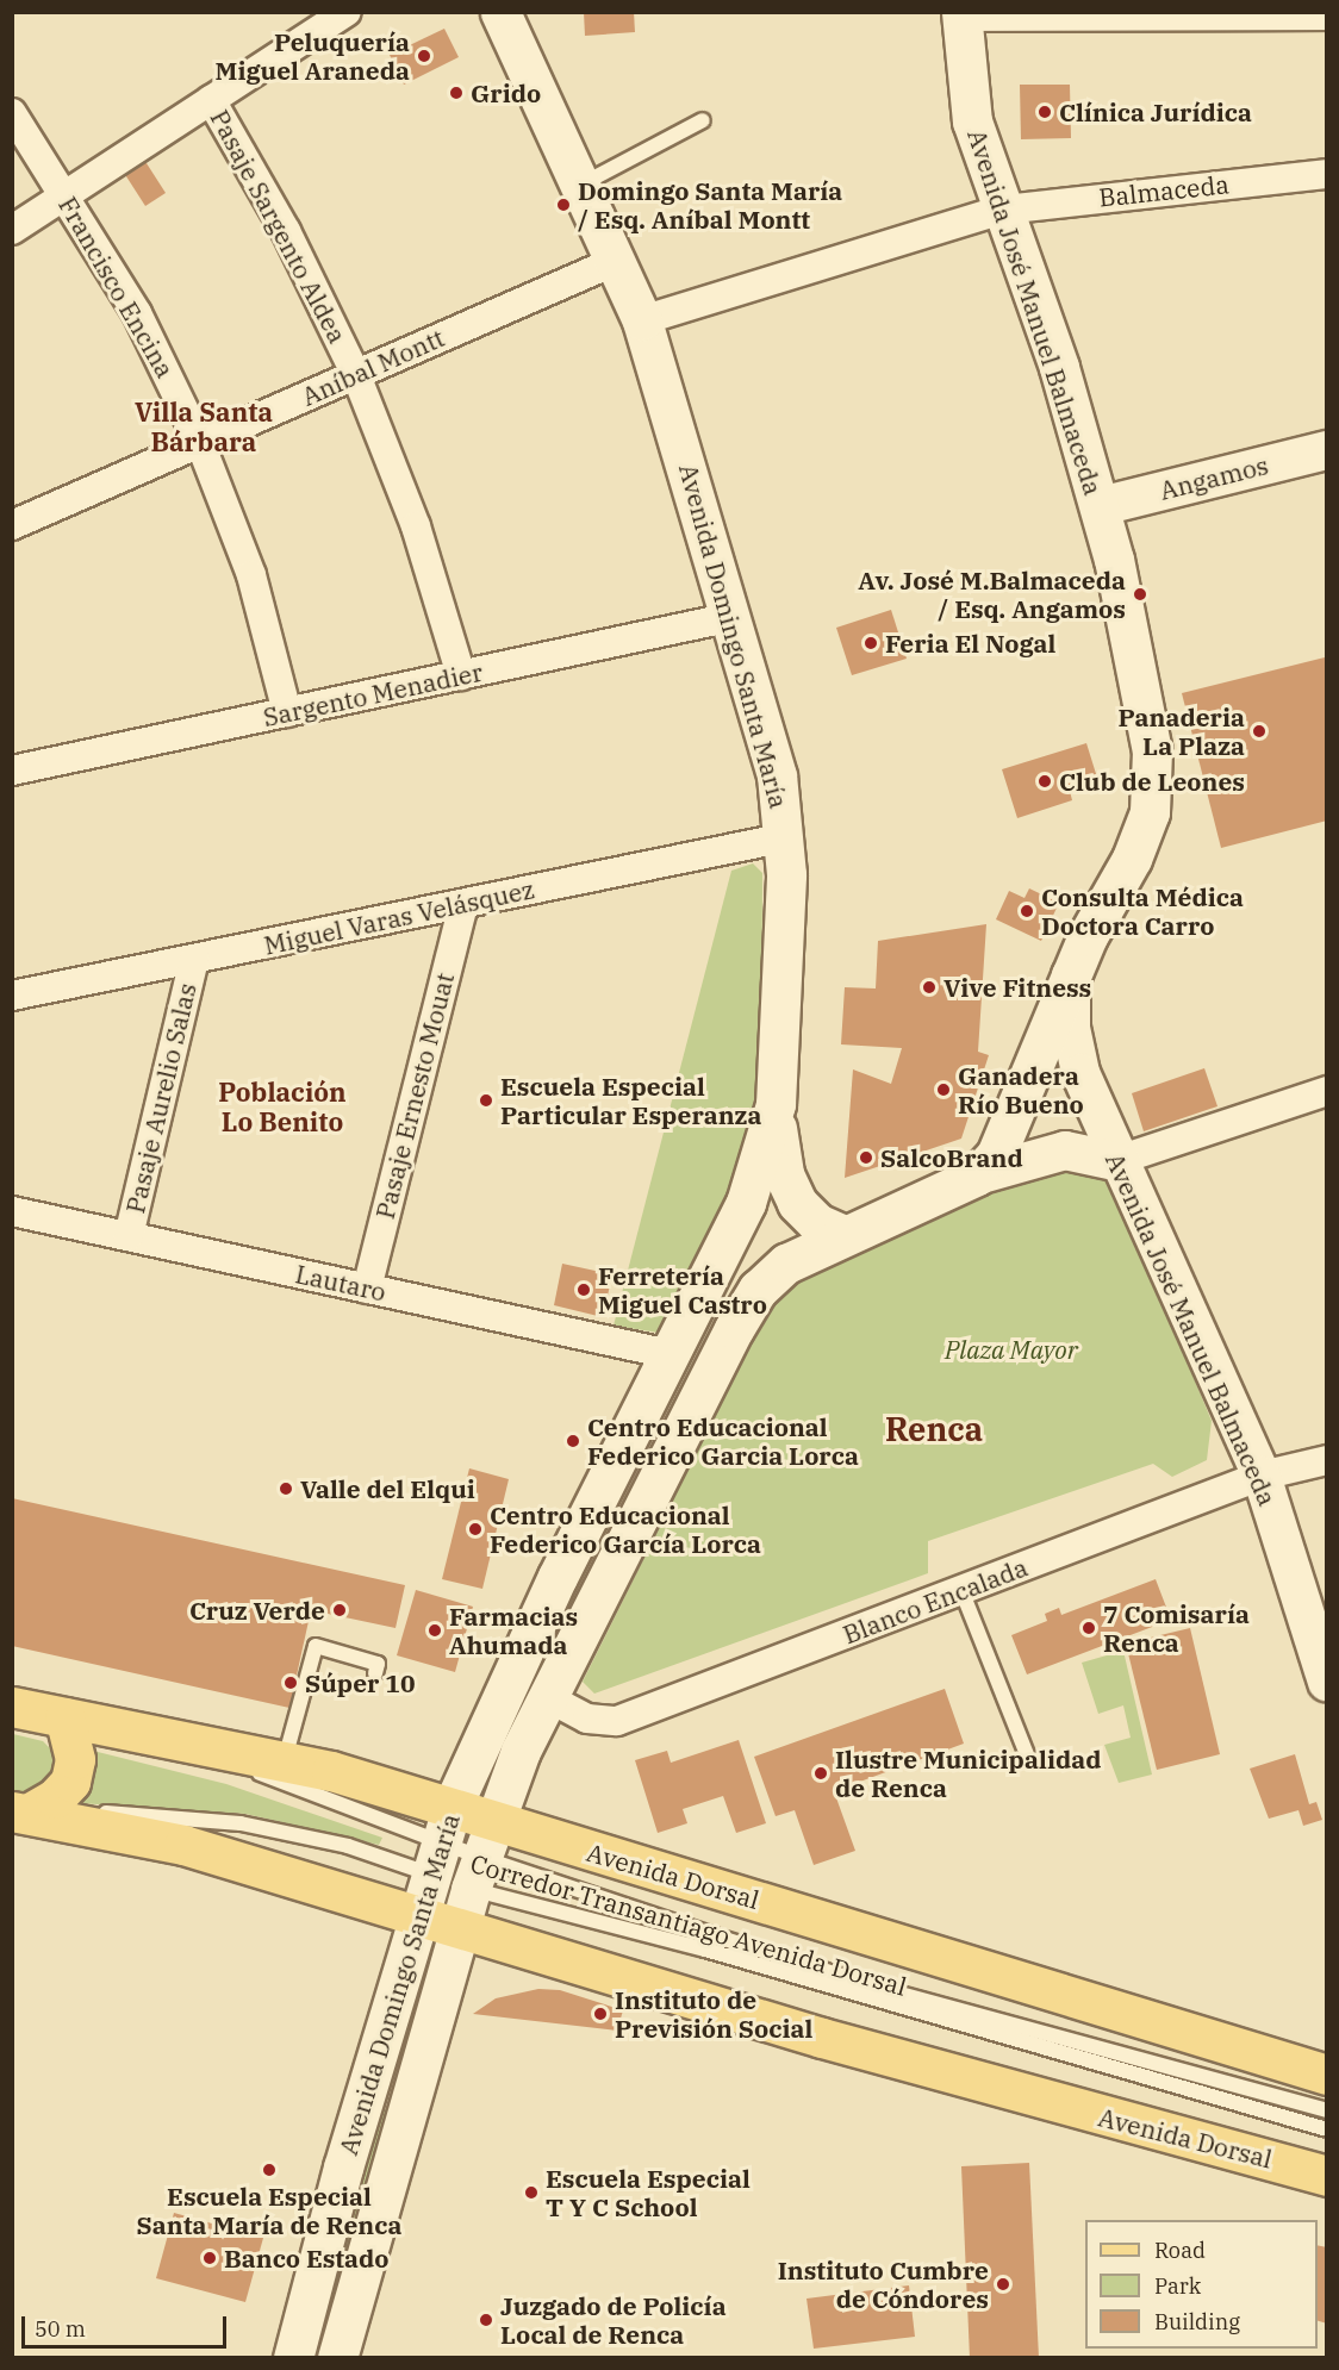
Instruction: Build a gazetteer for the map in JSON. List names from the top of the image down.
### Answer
{
  "streets": {
    "main road": ["Avenida José Manuel Balmaceda", "Avenida Domingo Santa María", "Avenida Dorsal"],
    "street": [
      "Balmaceda",
      "Pasaje Sargento Aldea",
      "Francisco Encina",
      "Aníbal Montt",
      "Angamos",
      "Sargento Menadier",
      "Miguel Varas Velásquez",
      "Pasaje Ernesto Mouat",
      "Pasaje Aurelio Salas",
      "Lautaro",
      "Blanco Encalada"
    ],
    "lane": ["Corredor Transantiago Avenida Dorsal"]
  },
  "crossings": [
    ["Balmaceda", "Avenida José Manuel Balmaceda"],
    ["Pasaje Sargento Aldea", "Aníbal Montt"],
    ["Pasaje Sargento Aldea", "Sargento Menadier"],
    ["Francisco Encina", "Aníbal Montt"],
    ["Francisco Encina", "Sargento Menadier"],
    ["Avenida José Manuel Balmaceda", "Angamos"],
    ["Avenida José Manuel Balmaceda", "Avenida Domingo Santa María"],
    ["Avenida José Manuel Balmaceda", "Blanco Encalada"],
    ["Aníbal Montt", "Avenida Domingo Santa María"],
    ["Avenida Domingo Santa María", "Sargento Menadier"],
    ["Avenida Domingo Santa María", "Miguel Varas Velásquez"],
    ["Avenida Domingo Santa María", "Lautaro"],
    ["Avenida Domingo Santa María", "Blanco Encalada"],
    ["Avenida Domingo Santa María", "Avenida Dorsal"],
    ["Avenida Domingo Santa María", "Corredor Transantiago Avenida Dorsal"],
    ["Miguel Varas Velásquez", "Pasaje Ernesto Mouat"],
    ["Miguel Varas Velásquez", "Pasaje Aurelio Salas"],
    ["Pasaje Ernesto Mouat", "Lautaro"],
    ["Pasaje Aurelio Salas", "Lautaro"],
    ["Avenida Dorsal", "Corredor Transantiago Avenida Dorsal"]
  ],
  "districts": ["Villa Santa Bárbara", "Población Lo Benito", "Renca"],
  "parks": ["Plaza Mayor"],
  "places": [
    "Peluquería Miguel Araneda",
    "Grido",
    "Clínica Jurídica",
    "Domingo Santa María / Esq. Aníbal Montt",
    "Av. José M.Balmaceda / Esq. Angamos",
    "Feria El Nogal",
    "Panaderia La Plaza",
    "Club de Leones",
    "Consulta Médica Doctora Carro",
    "Vive Fitness",
    "Ganadera Río Bueno",
    "Escuela Especial Particular Esperanza",
    "SalcoBrand",
    "Ferretería Miguel Castro",
    "Centro Educacional Federico Garcia Lorca",
    "Valle del Elqui",
    "Centro Educacional Federico García Lorca",
    "Cruz Verde",
    "7 Comisaría Renca",
    "Farmacias Ahumada",
    "Súper 10",
    "Ilustre Municipalidad de Renca",
    "Instituto de Previsión Social",
    "Escuela Especial Santa María de Renca",
    "Escuela Especial T Y C School",
    "Banco Estado",
    "Instituto Cumbre de Cóndores",
    "Juzgado de Policía Local de Renca"
  ],
  "legend": ["Road", "Park", "Building"],
  "scale_bar": "50 m"
}
